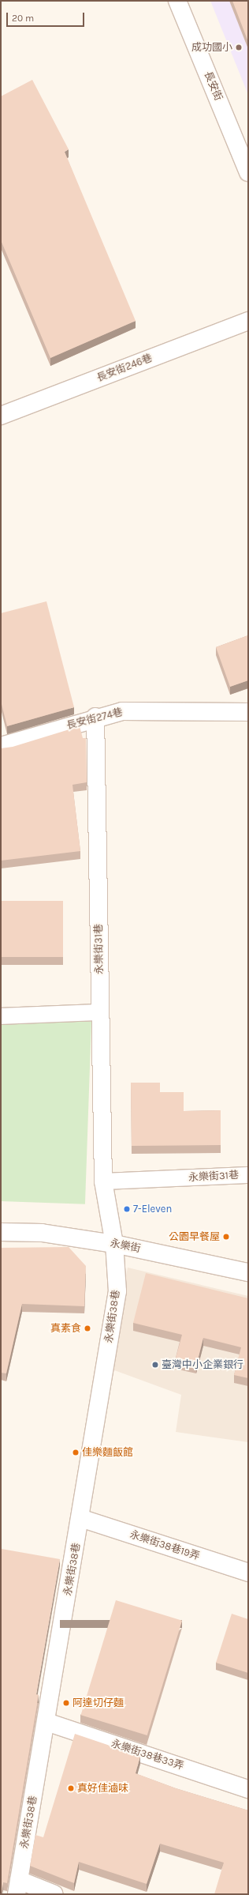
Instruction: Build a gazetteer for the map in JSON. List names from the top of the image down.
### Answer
{
  "streets": {
    "street": [
      "長安街",
      "長安街246巷",
      "長安街274巷",
      "永樂街31巷",
      "永樂街",
      "永樂街38巷",
      "永樂街38巷19弄",
      "永樂街38巷33弄"
    ]
  },
  "crossings": [
    ["長安街274巷", "永樂街31巷"],
    ["永樂街31巷", "永樂街"],
    ["永樂街31巷", "永樂街38巷"],
    ["永樂街", "永樂街38巷"],
    ["永樂街38巷", "永樂街38巷19弄"],
    ["永樂街38巷", "永樂街38巷33弄"]
  ],
  "places": [
    "成功國小",
    "7-Eleven",
    "公園早餐屋",
    "真素食",
    "臺灣中小企業銀行",
    "佳樂麵飯館",
    "阿達切仔麵",
    "真好佳滷味"
  ],
  "scale_bar": "20 m"
}
